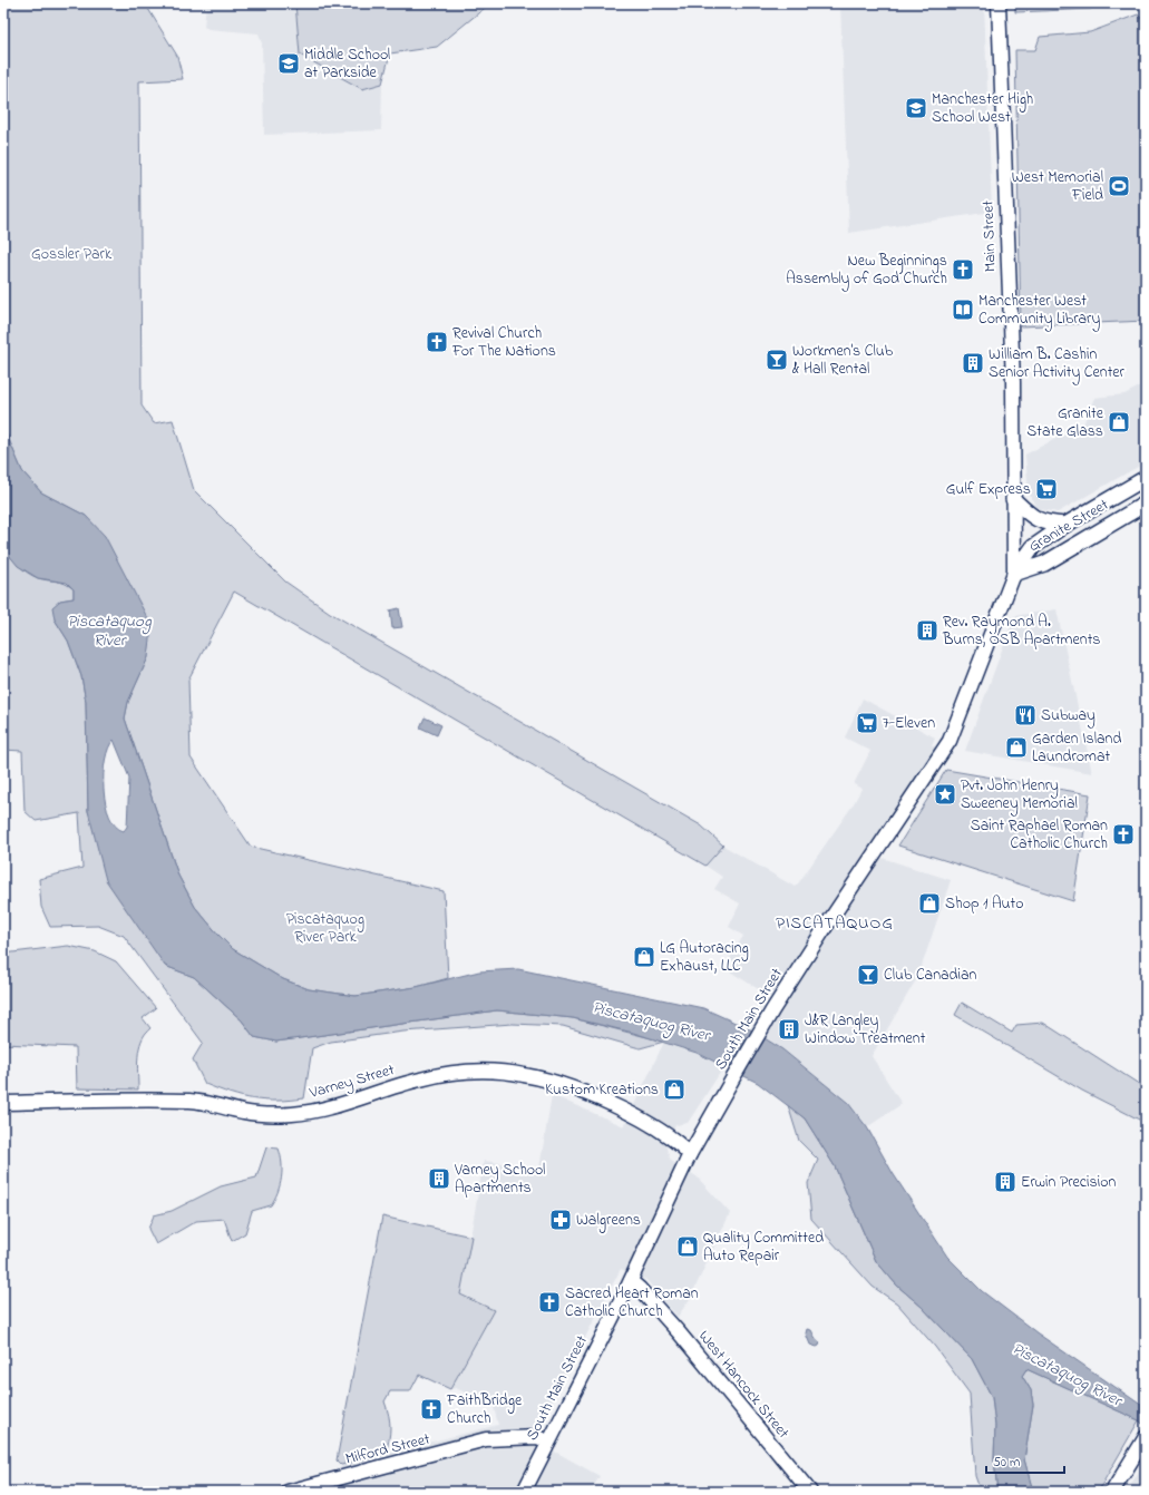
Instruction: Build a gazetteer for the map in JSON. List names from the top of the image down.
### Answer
{
  "streets": {
    "main road": [
      "Main Street",
      "Granite Street",
      "South Main Street",
      "Varney Street",
      "West Hancock Street",
      "Milford Street"
    ]
  },
  "crossings": [
    ["Main Street", "Granite Street"],
    ["Main Street", "South Main Street"],
    ["Granite Street", "South Main Street"],
    ["South Main Street", "Varney Street"],
    ["South Main Street", "West Hancock Street"],
    ["South Main Street", "Milford Street"]
  ],
  "districts": ["PISCATAQUOG"],
  "water": ["Piscataquog River"],
  "parks": ["Gossler Park", "Piscataquog River Park"],
  "places": {
    "school or university": ["Middle School at Parkside", "Manchester High School West"],
    "sports": ["West Memorial Field"],
    "church": [
      "New Beginnings Assembly of God Church",
      "Revival Church For The Nations",
      "Saint Raphael Roman Catholic Church",
      "Sacred Heart Roman Catholic Church",
      "FaithBridge Church"
    ],
    "library": ["Manchester West Community Library"],
    "bar": ["Workmen's Club & Hall Rental", "Club Canadian"],
    "building": [
      "William B. Cashin Senior Activity Center",
      "Rev. Raymond A. Burns, OSB Apartments",
      "J&R Langley Window Treatment",
      "Varney School Apartments",
      "Erwin Precision"
    ],
    "shop": [
      "Granite State Glass",
      "Garden Island Laundromat",
      "Shop 1 Auto",
      "LG Autoracing Exhaust, LLC",
      "Kustom Kreations",
      "Quality Committed Auto Repair"
    ],
    "supermarket": ["Gulf Express", "7-Eleven"],
    "restaurant": ["Subway"],
    "place": ["Pvt. John Henry Sweeney Memorial"],
    "pharmacy": ["Walgreens"]
  },
  "scale_bar": "50 m"
}
